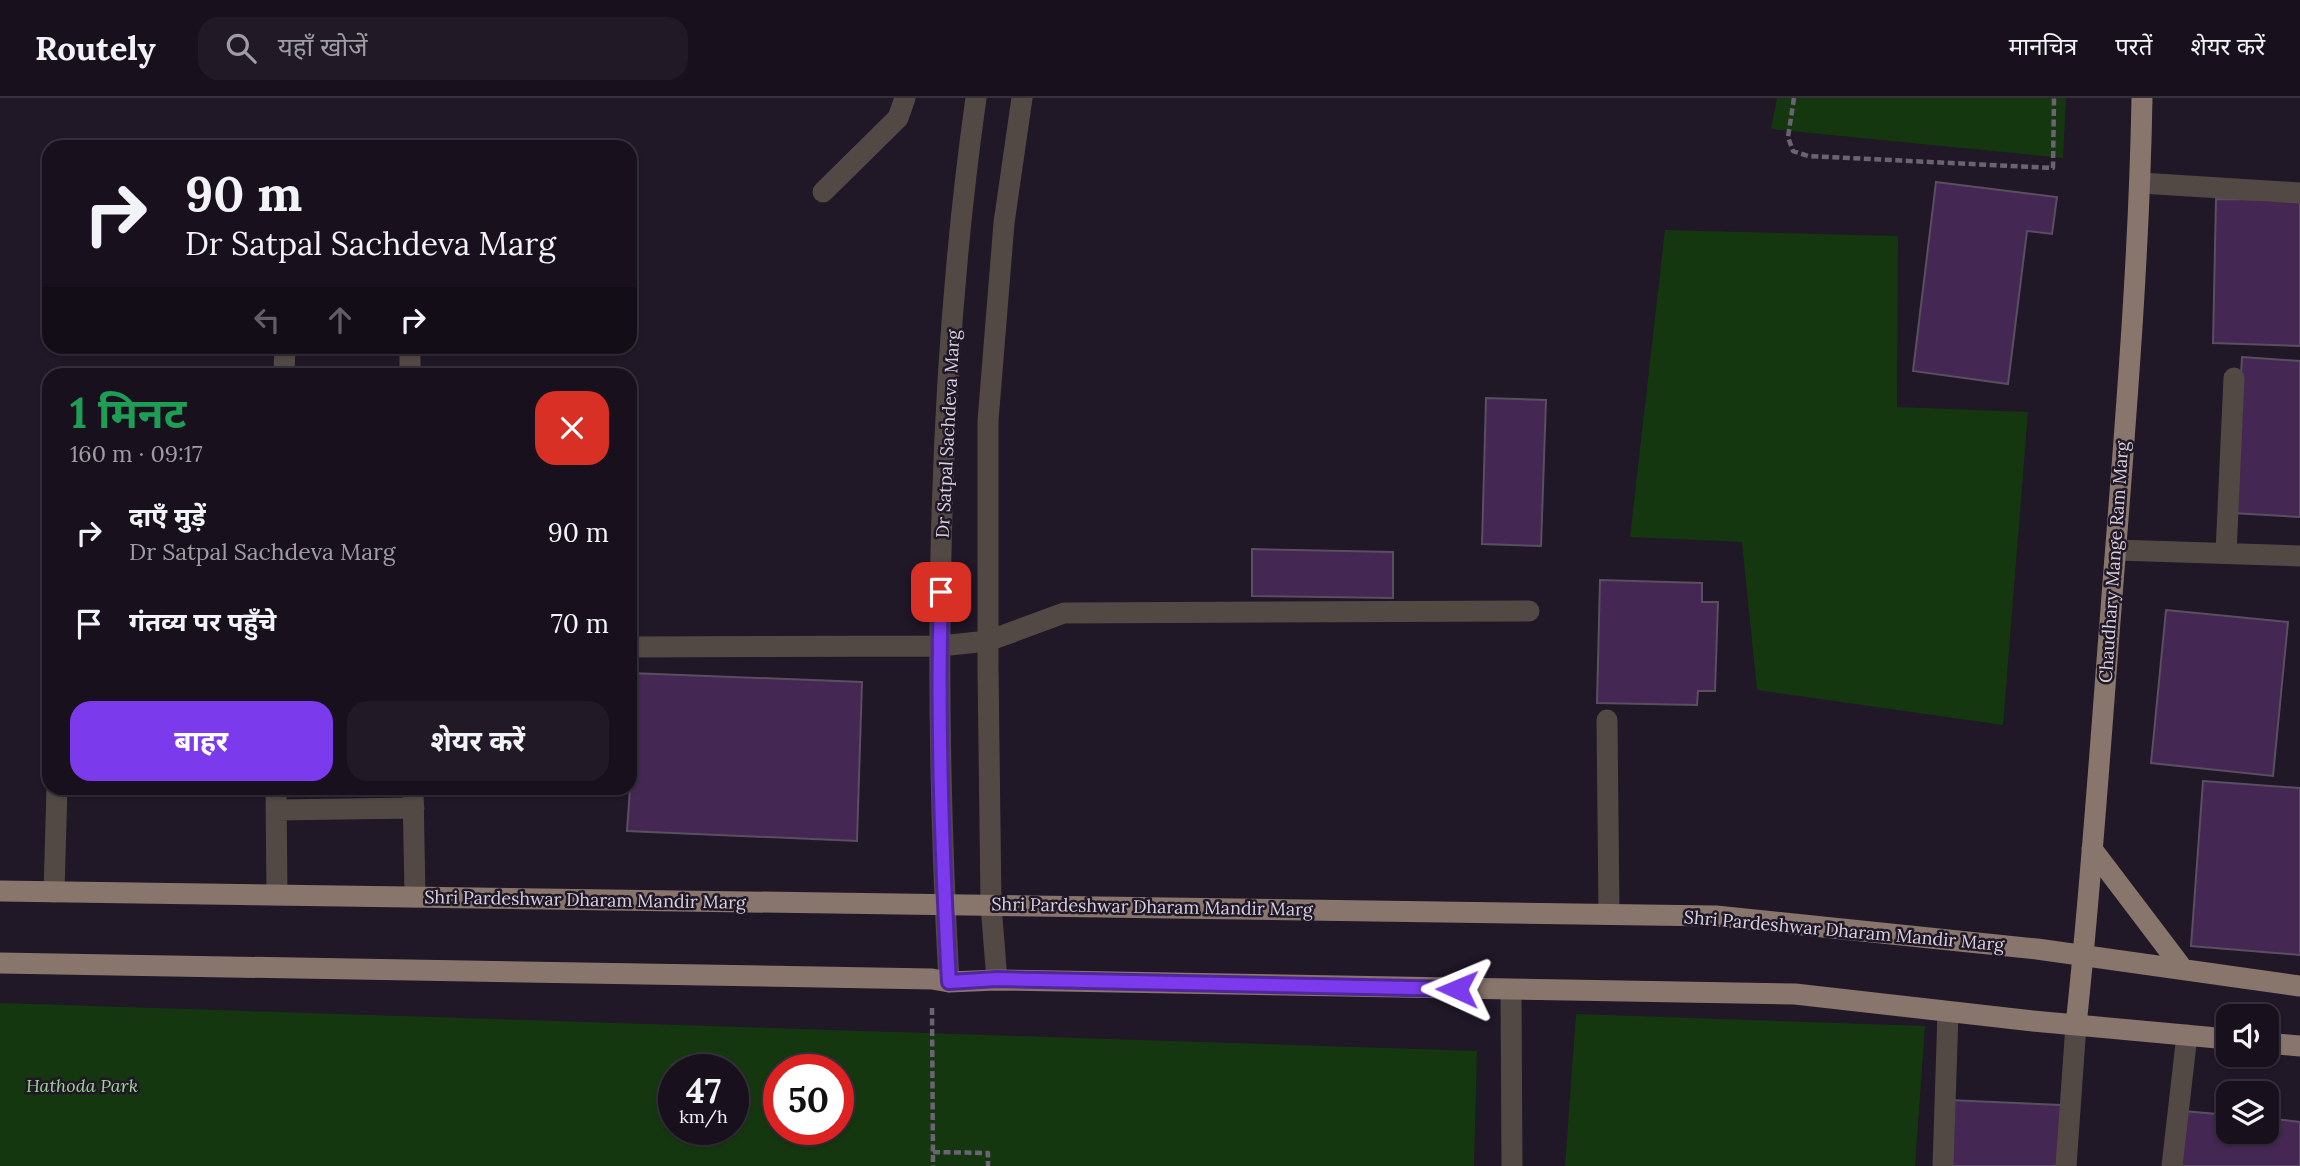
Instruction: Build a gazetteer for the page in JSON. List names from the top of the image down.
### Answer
{
  "streets": {
    "main road": ["Chaudhary Mange Ram Marg", "Shri Pardeshwar Dharam Mandir Marg"],
    "street": ["Dr Satpal Sachdeva Marg"]
  },
  "crossings": [
    ["Dr Satpal Sachdeva Marg", "Shri Pardeshwar Dharam Mandir Marg"],
    ["Chaudhary Mange Ram Marg", "Shri Pardeshwar Dharam Mandir Marg"]
  ],
  "parks": ["Hathoda Park"],
  "page": {
    "header": "Routely",
    "search": "यहाँ खोजें",
    "nav": ["मानचित्र", "परतें", "शेयर करें"],
    "turn": ["90 m", "Dr Satpal Sachdeva Marg"],
    "heading": ["1 मिनट", "160 m · 09:17"],
    "list": [
      {
        "name": "दाएँ मुड़ें",
        "note": "Dr Satpal Sachdeva Marg",
        "value": "90 m"
      },
      {
        "name": "गंतव्य पर पहुँचे",
        "value": "70 m"
      }
    ],
    "buttons": ["बाहर", "शेयर करें"],
    "speed": "47 km/h",
    "limit": "50"
  }
}
